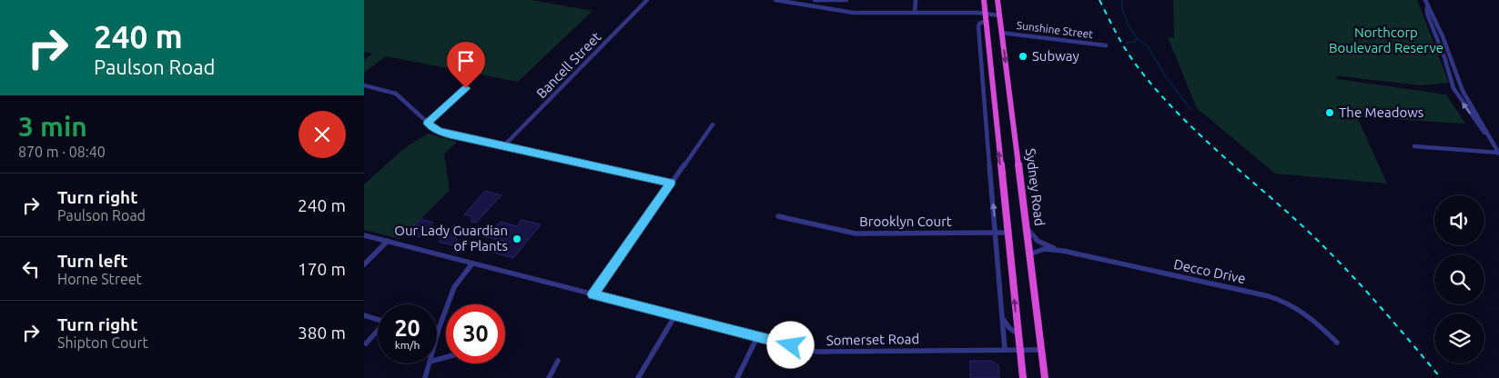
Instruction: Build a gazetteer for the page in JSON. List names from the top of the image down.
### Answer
{
  "streets": {
    "highway": ["Sydney Road"],
    "street": [
      "Sunshine Street",
      "Bancell Street",
      "Brooklyn Court",
      "Decco Drive",
      "Somerset Road"
    ]
  },
  "crossings": [
    ["Sunshine Street", "Sydney Road"],
    ["Sydney Road", "Decco Drive"],
    ["Sydney Road", "Somerset Road"]
  ],
  "parks": ["Northcorp Boulevard Reserve"],
  "places": ["Subway", "The Meadows", "Our Lady Guardian of Plants"],
  "page": {
    "turn": ["240 m", "Paulson Road"],
    "heading": ["3 min", "870 m · 08:40"],
    "list": [
      {
        "name": "Turn right",
        "note": "Paulson Road",
        "value": "240 m"
      },
      {
        "name": "Turn left",
        "note": "Horne Street",
        "value": "170 m"
      },
      {
        "name": "Turn right",
        "note": "Shipton Court",
        "value": "380 m"
      }
    ],
    "speed": "20 km/h",
    "limit": "30"
  }
}
